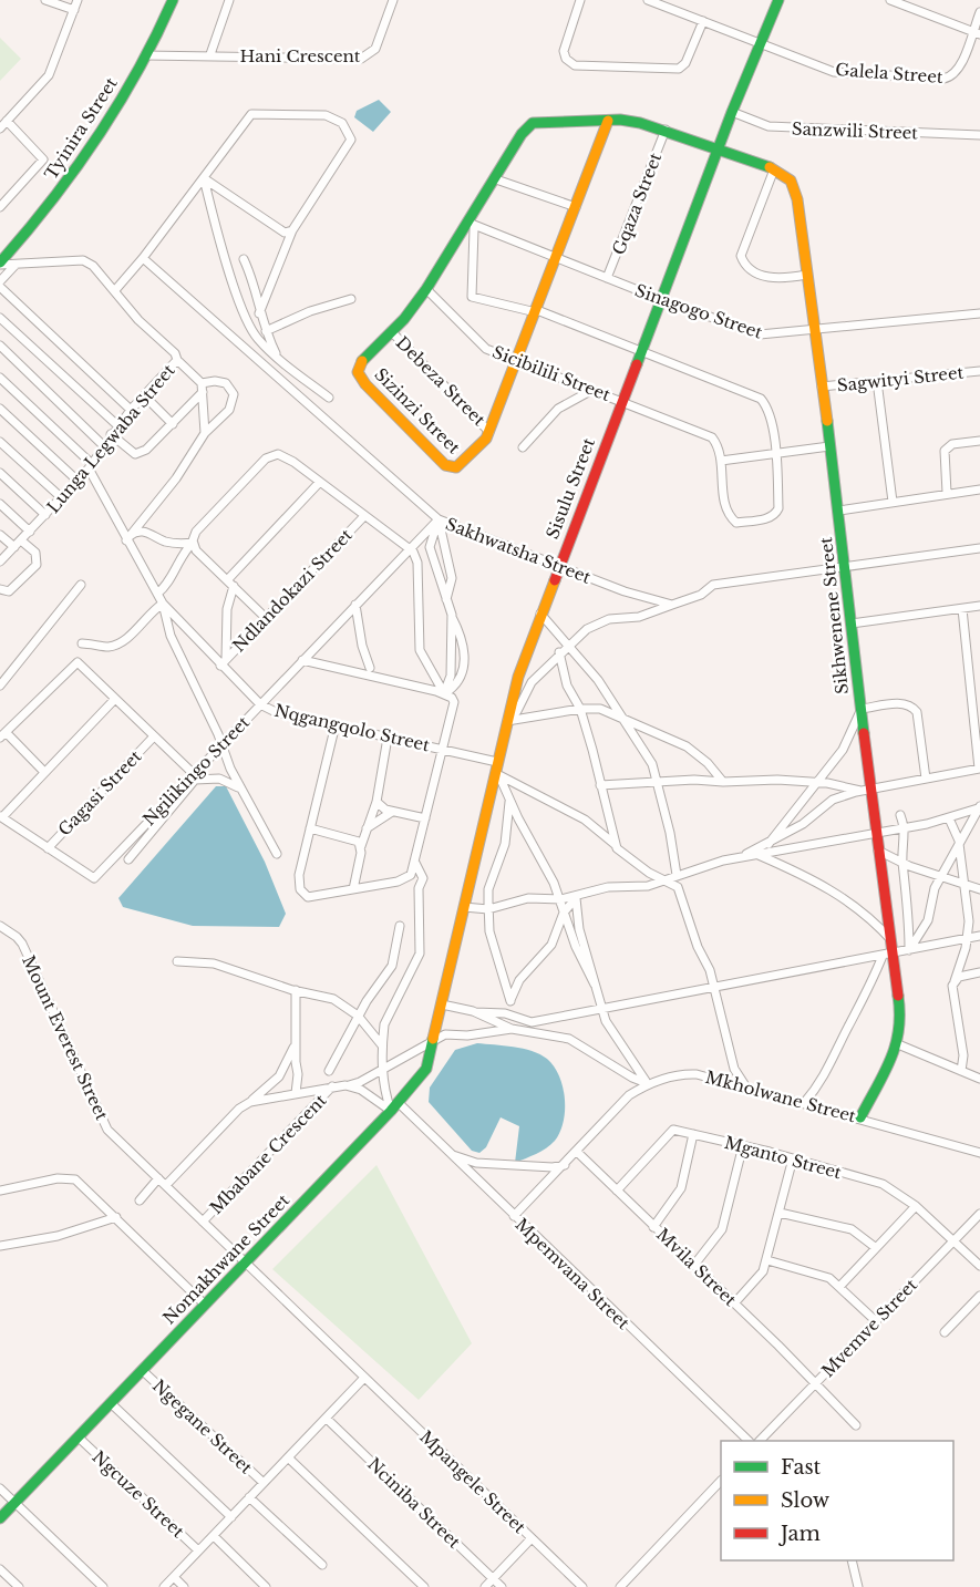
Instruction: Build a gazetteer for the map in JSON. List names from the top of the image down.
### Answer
{
  "streets": {
    "street": [
      "Hani Crescent",
      "Galela Street",
      "Tyinira Street",
      "Sanzwili Street",
      "Gqaza Street",
      "Sinagogo Street",
      "Sicibilili Street",
      "Sagwityi Street",
      "Debeza Street",
      "Sizinzi Street",
      "Lunga Legwaba Street",
      "Sisulu Street",
      "Sakhwatsha Street",
      "Ndlandokazi Street",
      "Sikhwenene Street",
      "Nqgangqolo Street",
      "Ngilikingo Street",
      "Gagasi Street",
      "Mount Everest Street",
      "Mkholwane Street",
      "Mbabane Crescent",
      "Mganto Street",
      "Nomakhwane Street",
      "Mvila Street",
      "Mpemvana Street",
      "Mvemve Street",
      "Ngegane Street",
      "Mpangele Street",
      "Ngcuze Street",
      "Nciniba Street"
    ]
  },
  "crossings": [
    ["Hani Crescent", "Tyinira Street"],
    ["Galela Street", "Sisulu Street"],
    ["Tyinira Street", "Lunga Legwaba Street"],
    ["Sanzwili Street", "Sisulu Street"],
    ["Gqaza Street", "Sinagogo Street"],
    ["Gqaza Street", "Sizinzi Street"],
    ["Sinagogo Street", "Sizinzi Street"],
    ["Sinagogo Street", "Sisulu Street"],
    ["Sinagogo Street", "Sikhwenene Street"],
    ["Sicibilili Street", "Sizinzi Street"],
    ["Sicibilili Street", "Sisulu Street"],
    ["Sagwityi Street", "Sikhwenene Street"],
    ["Debeza Street", "Sizinzi Street"],
    ["Sizinzi Street", "Sisulu Street"],
    ["Sizinzi Street", "Sikhwenene Street"],
    ["Lunga Legwaba Street", "Nqgangqolo Street"],
    ["Sisulu Street", "Sakhwatsha Street"],
    ["Sisulu Street", "Sikhwenene Street"],
    ["Sisulu Street", "Nqgangqolo Street"],
    ["Sisulu Street", "Nomakhwane Street"],
    ["Sakhwatsha Street", "Ngilikingo Street"],
    ["Ndlandokazi Street", "Nqgangqolo Street"],
    ["Sikhwenene Street", "Mkholwane Street"],
    ["Nqgangqolo Street", "Ngilikingo Street"],
    ["Nqgangqolo Street", "Mkholwane Street"],
    ["Ngilikingo Street", "Gagasi Street"],
    ["Mount Everest Street", "Mbabane Crescent"],
    ["Mount Everest Street", "Nomakhwane Street"],
    ["Mount Everest Street", "Mpangele Street"],
    ["Mkholwane Street", "Mvila Street"],
    ["Mkholwane Street", "Mpemvana Street"],
    ["Mbabane Crescent", "Nomakhwane Street"],
    ["Mbabane Crescent", "Mpemvana Street"],
    ["Mganto Street", "Mvila Street"],
    ["Mganto Street", "Mvemve Street"],
    ["Nomakhwane Street", "Mpemvana Street"],
    ["Nomakhwane Street", "Ngegane Street"],
    ["Nomakhwane Street", "Mpangele Street"],
    ["Nomakhwane Street", "Ngcuze Street"],
    ["Mvila Street", "Mvemve Street"]
  ],
  "legend": ["Fast", "Slow", "Jam"]
}
